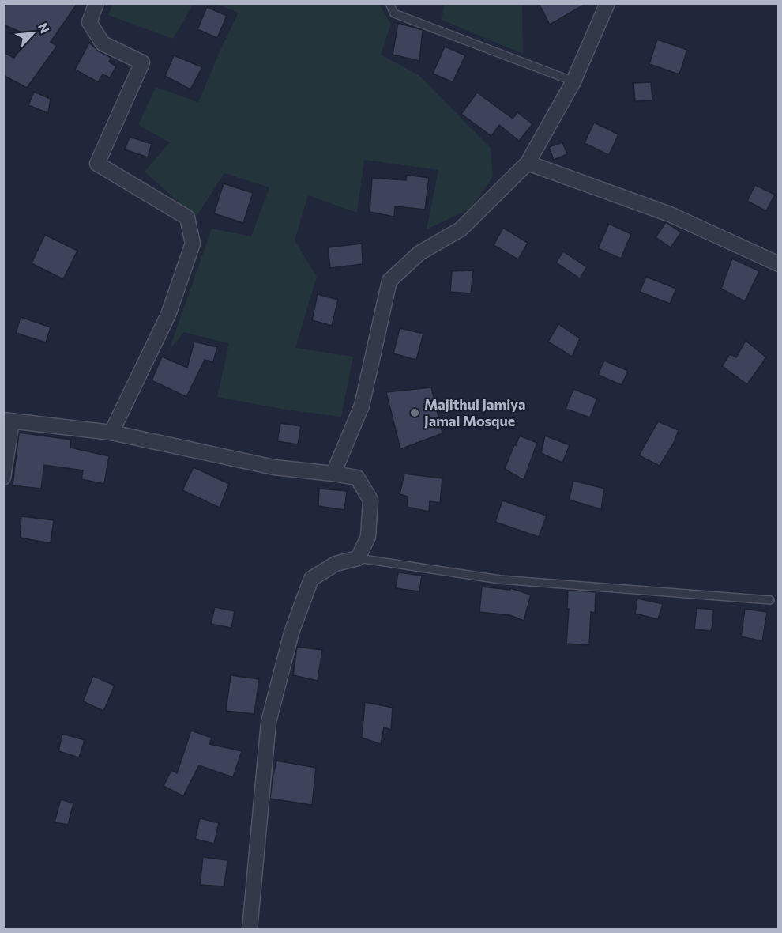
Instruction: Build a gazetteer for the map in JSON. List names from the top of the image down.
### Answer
{
  "places": ["Majithul Jamiya Jamal Mosque"],
  "north": "top right"
}
